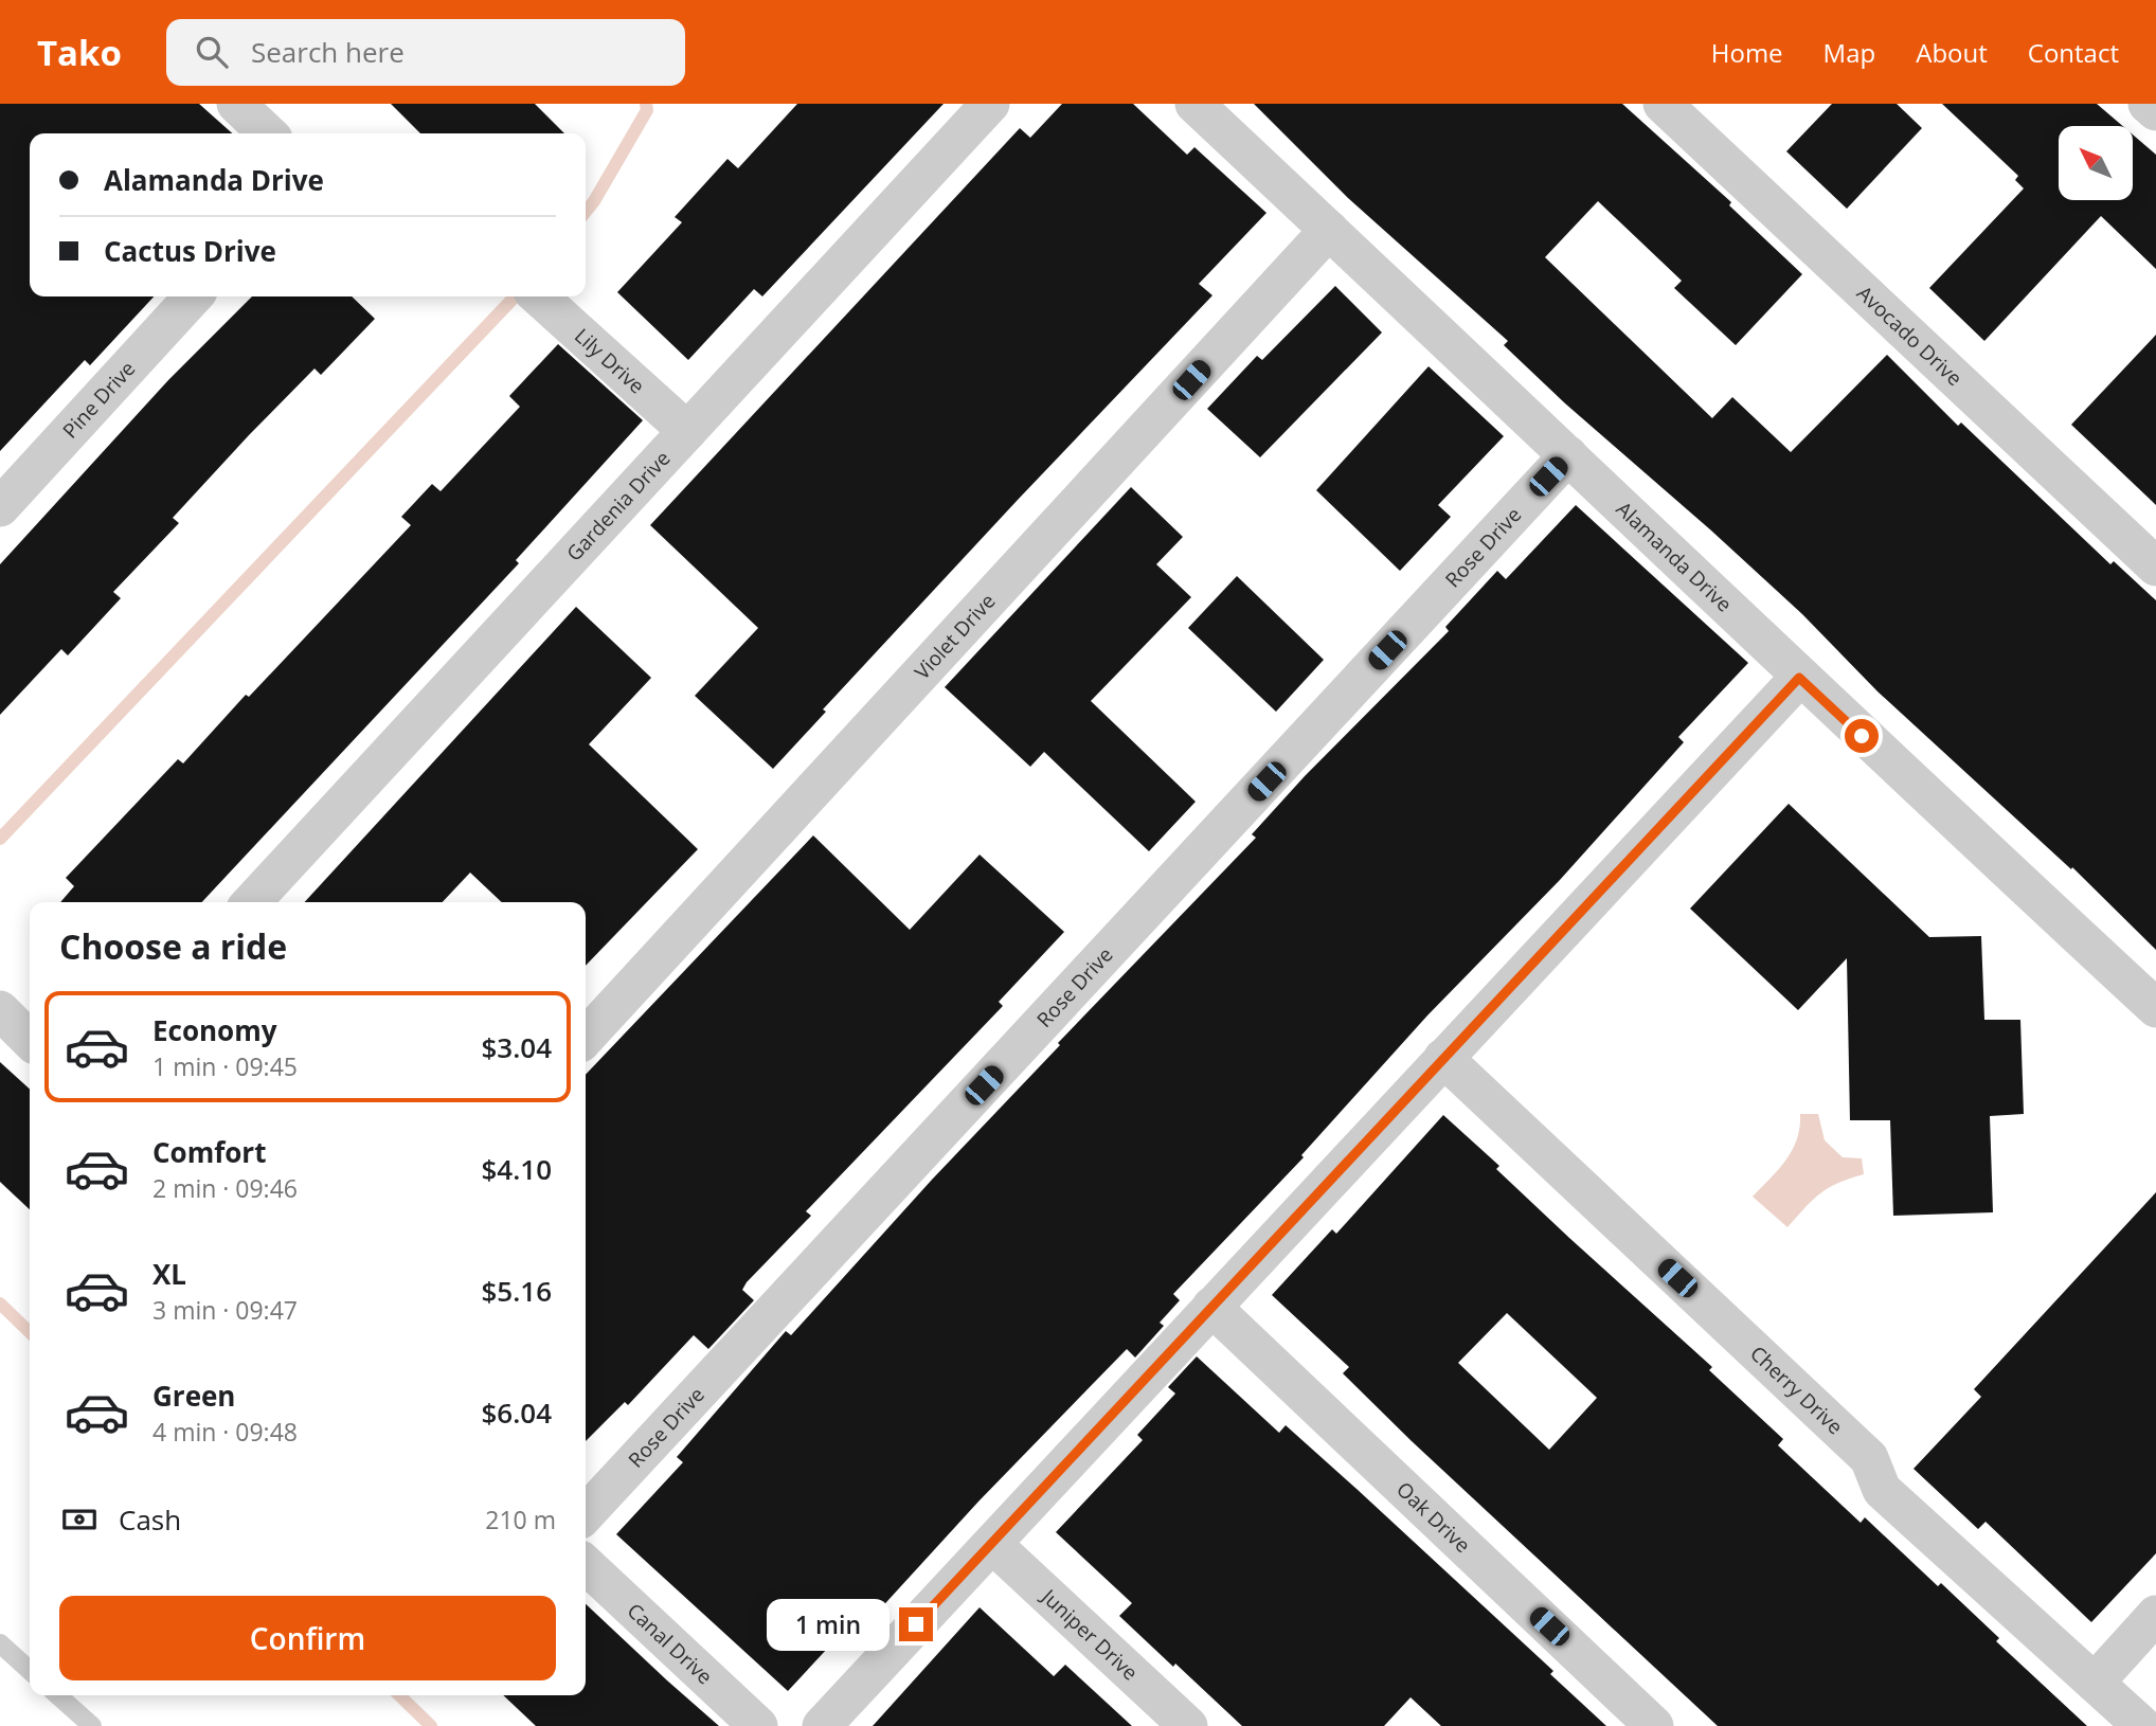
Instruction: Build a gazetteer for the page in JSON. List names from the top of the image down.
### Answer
{
  "streets": {
    "street": [
      "Avocado Drive",
      "Lily Drive",
      "Pine Drive",
      "Gardenia Drive",
      "Rose Drive",
      "Alamanda Drive",
      "Violet Drive",
      "Cherry Drive",
      "Oak Drive",
      "Juniper Drive",
      "Canal Drive"
    ]
  },
  "crossings": [
    ["Lily Drive", "Gardenia Drive"],
    ["Rose Drive", "Alamanda Drive"],
    ["Alamanda Drive", "Violet Drive"]
  ],
  "north": "top left",
  "page": {
    "header": "Tako",
    "search": "Search here",
    "nav": [
      "Home",
      "Map",
      "About",
      "Contact"
    ],
    "banner": ["Alamanda Drive", "Cactus Drive"],
    "heading": "Choose a ride",
    "list": [
      {
        "name": "Economy",
        "note": "1 min · 09:45",
        "value": "$3.04"
      },
      {
        "name": "Comfort",
        "note": "2 min · 09:46",
        "value": "$4.10"
      },
      {
        "name": "XL",
        "note": "3 min · 09:47",
        "value": "$5.16"
      },
      {
        "name": "Green",
        "note": "4 min · 09:48",
        "value": "$6.04"
      }
    ],
    "pay": ["Cash", "210 m"],
    "buttons": "Confirm",
    "bubble": "1 min"
  }
}
